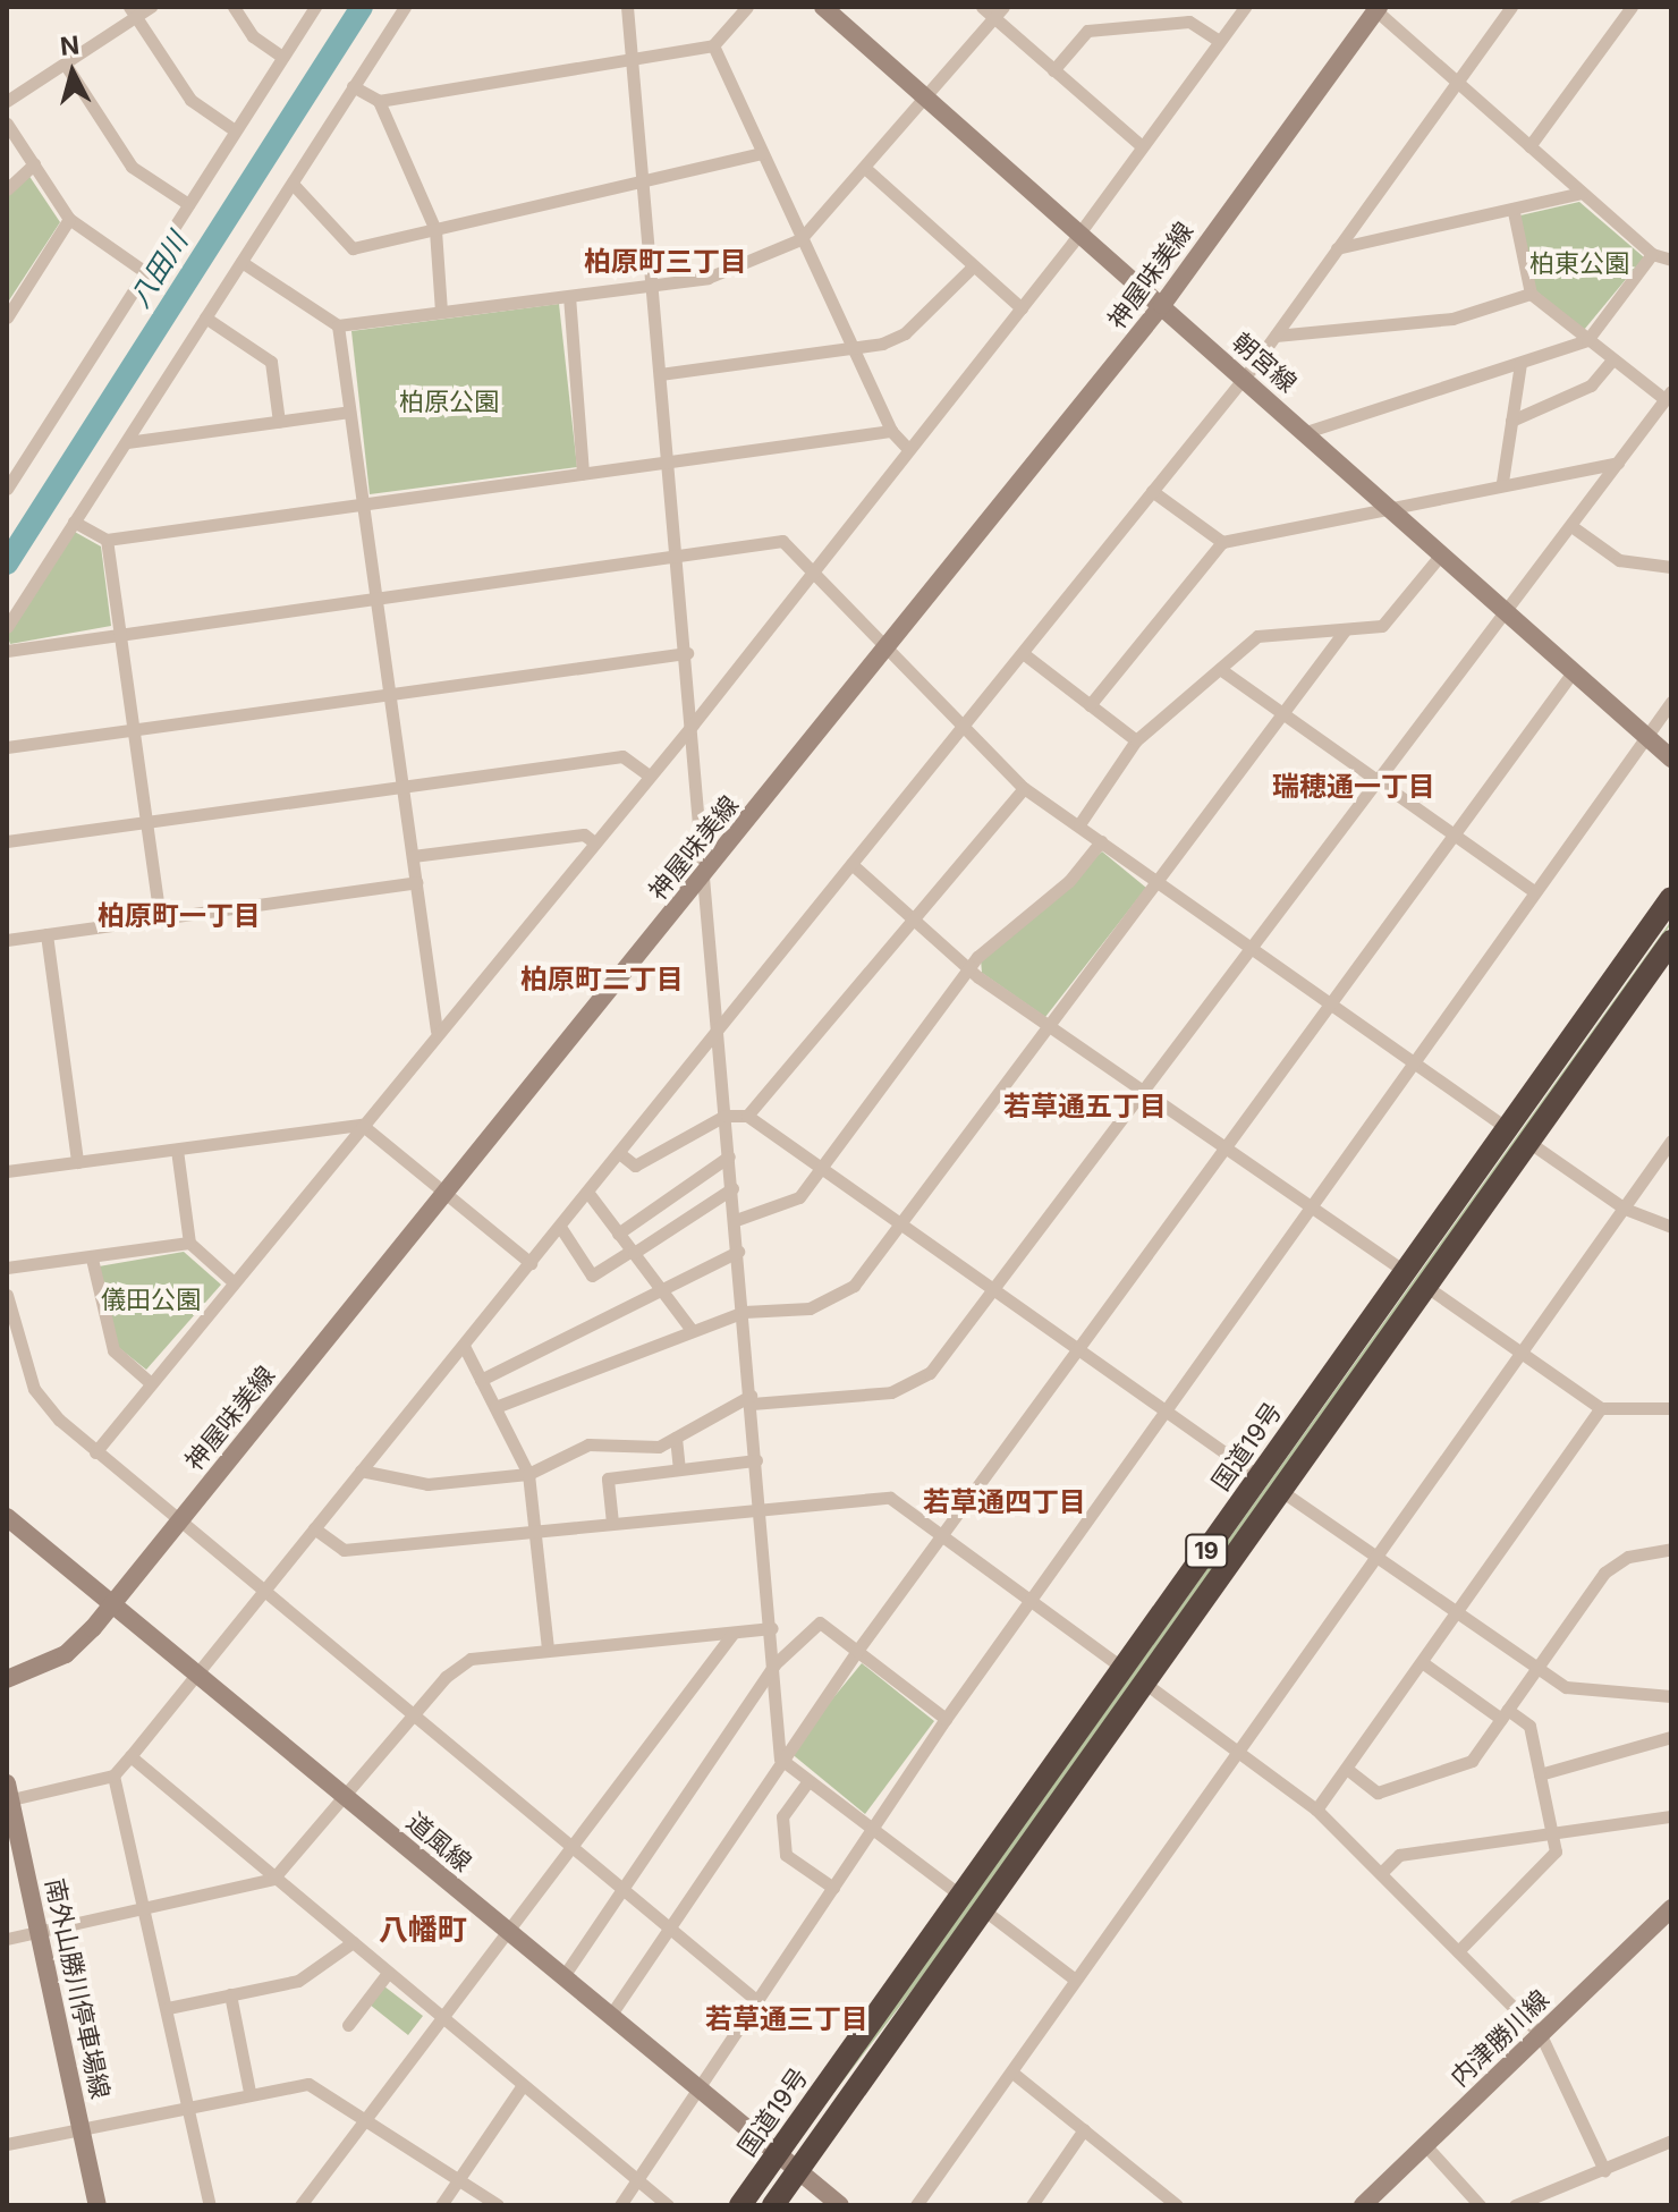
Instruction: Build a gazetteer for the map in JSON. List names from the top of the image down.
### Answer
{
  "streets": {
    "highway": ["国道19号", "19"],
    "main road": [
      "神屋味美線",
      "朝宮線",
      "道風線",
      "南外山勝川停車場線",
      "内津勝川線"
    ]
  },
  "crossings": [
    ["神屋味美線", "朝宮線"],
    ["神屋味美線", "道風線"],
    ["国道19号", "道風線"]
  ],
  "districts": [
    "柏原町三丁目",
    "瑞穂通一丁目",
    "柏原町一丁目",
    "柏原町二丁目",
    "若草通五丁目",
    "若草通四丁目",
    "八幡町",
    "若草通三丁目"
  ],
  "water": ["八田川"],
  "parks": ["柏東公園", "柏原公園", "儀田公園"],
  "north": "top"
}
